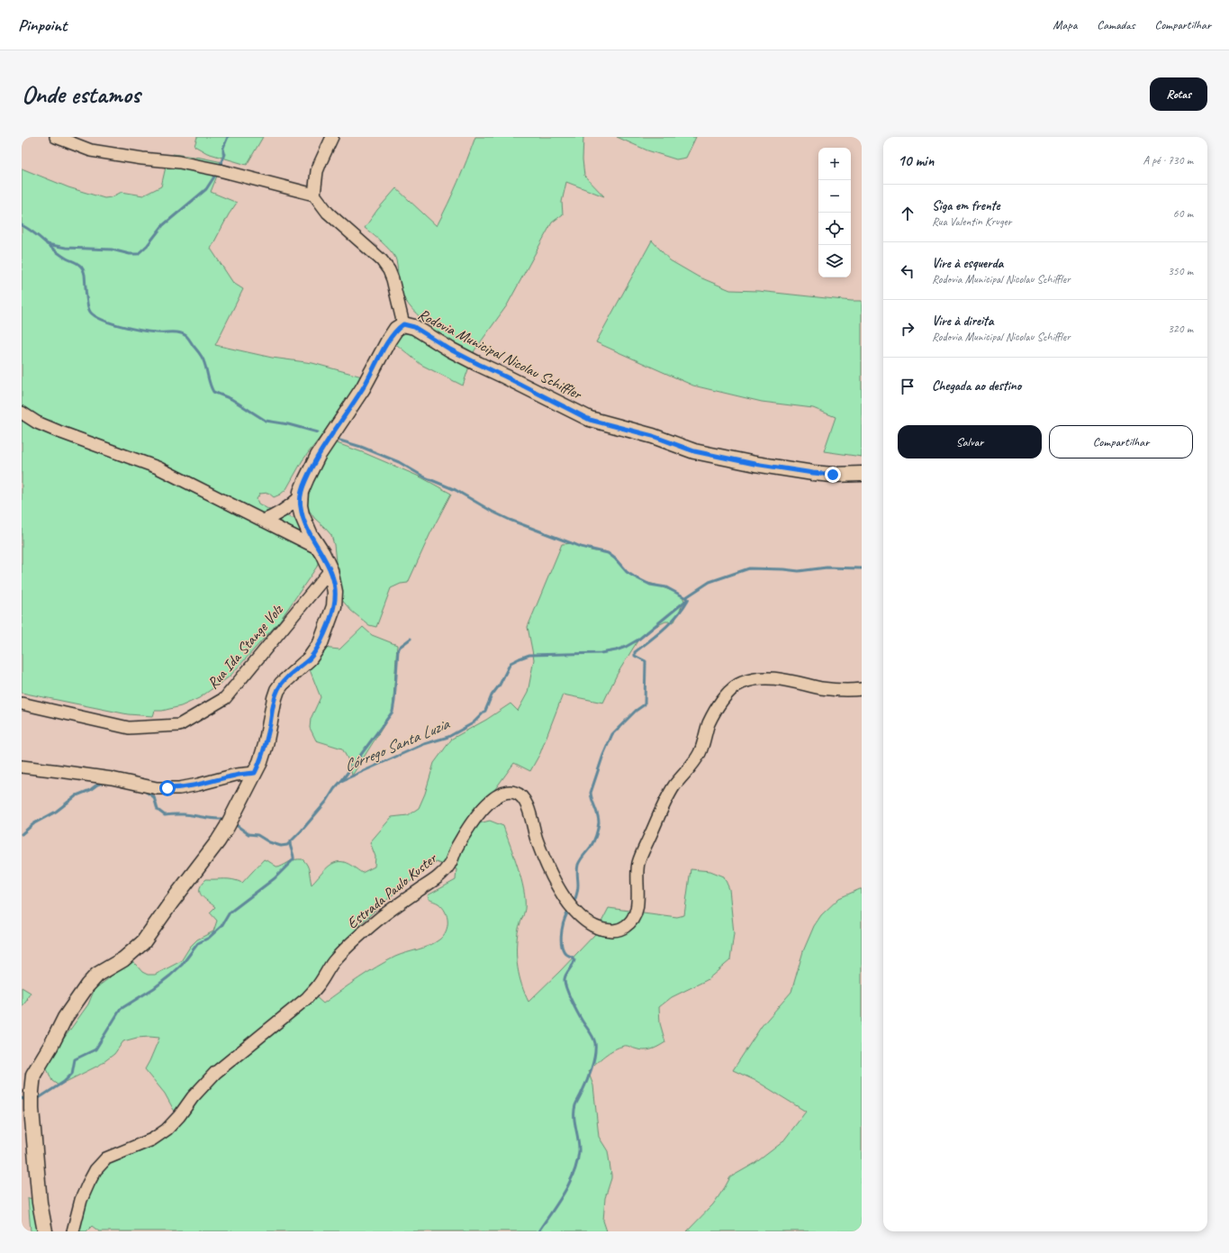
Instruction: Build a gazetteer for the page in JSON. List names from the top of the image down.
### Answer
{
  "streets": {
    "street": ["Rodovia Municipal Nicolau Schiffler", "Rua Ida Stange Volz", "Estrada Paulo Kuster"]
  },
  "crossings": [
    ["Rodovia Municipal Nicolau Schiffler", "Rua Ida Stange Volz"]
  ],
  "water": ["Córrego Santa Luzia"],
  "page": {
    "header": "Pinpoint",
    "nav": ["Mapa", "Camadas", "Compartilhar"],
    "buttons": [
      "Rotas",
      ["Salvar", "Compartilhar"]
    ],
    "title": "Onde estamos",
    "heading": ["10 min", "A pé · 730 m"],
    "map_buttons": ["+", "−"],
    "list": [
      ["Siga em frente", "Rua Valentin Kruger", "60 m"],
      ["Vire à esquerda", "Rodovia Municipal Nicolau Schiffler", "350 m"],
      ["Vire à direita", "Rodovia Municipal Nicolau Schiffler", "320 m"],
      "Chegada ao destino"
    ]
  }
}
